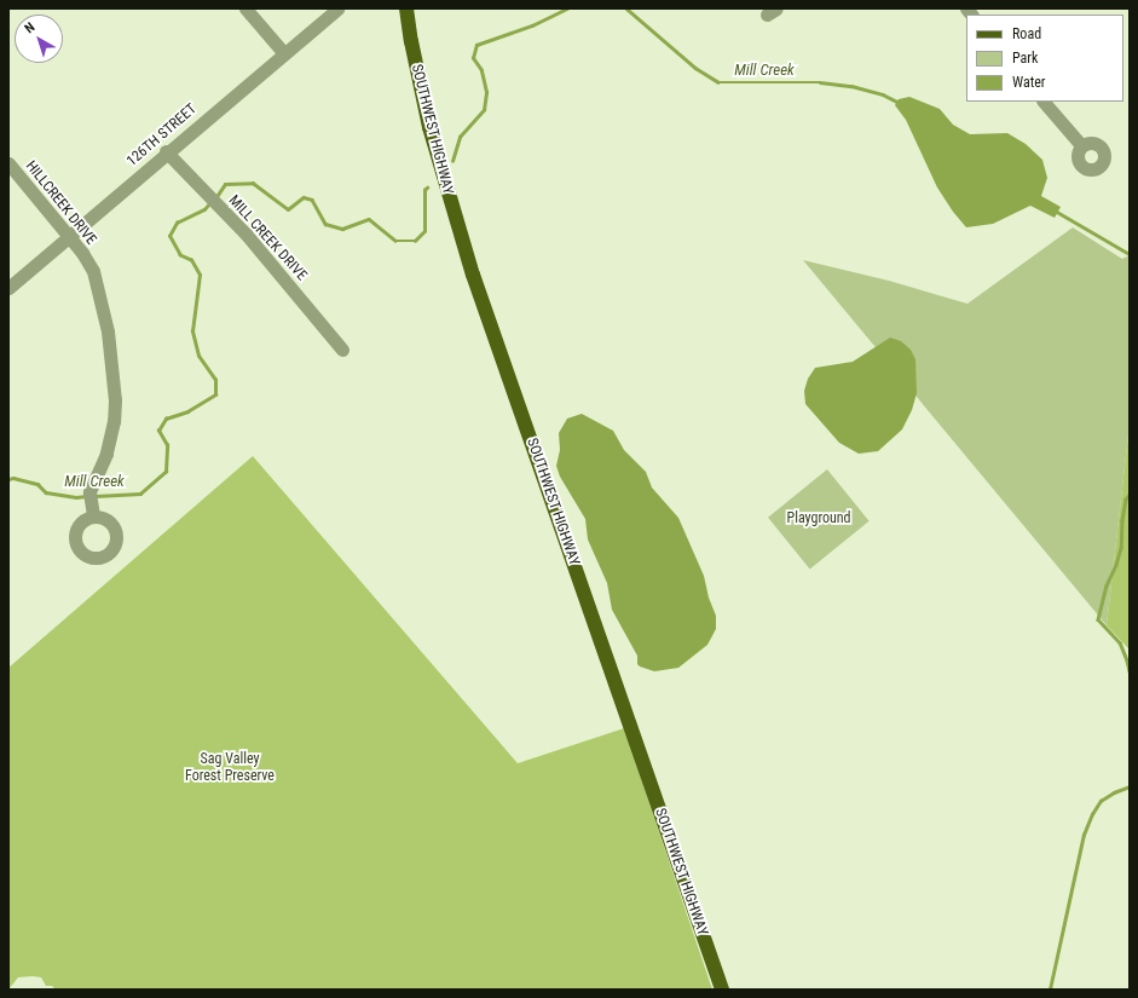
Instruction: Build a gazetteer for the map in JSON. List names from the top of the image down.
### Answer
{
  "streets": {
    "main road": ["SOUTHWEST HIGHWAY"],
    "street": ["126TH STREET", "HILLCREEK DRIVE", "MILL CREEK DRIVE"]
  },
  "crossings": [
    ["126TH STREET", "HILLCREEK DRIVE"],
    ["126TH STREET", "MILL CREEK DRIVE"]
  ],
  "water": ["Mill Creek"],
  "parks": ["Playground", "Sag Valley Forest Preserve"],
  "legend": ["Road", "Park", "Water"],
  "north": "top left"
}
